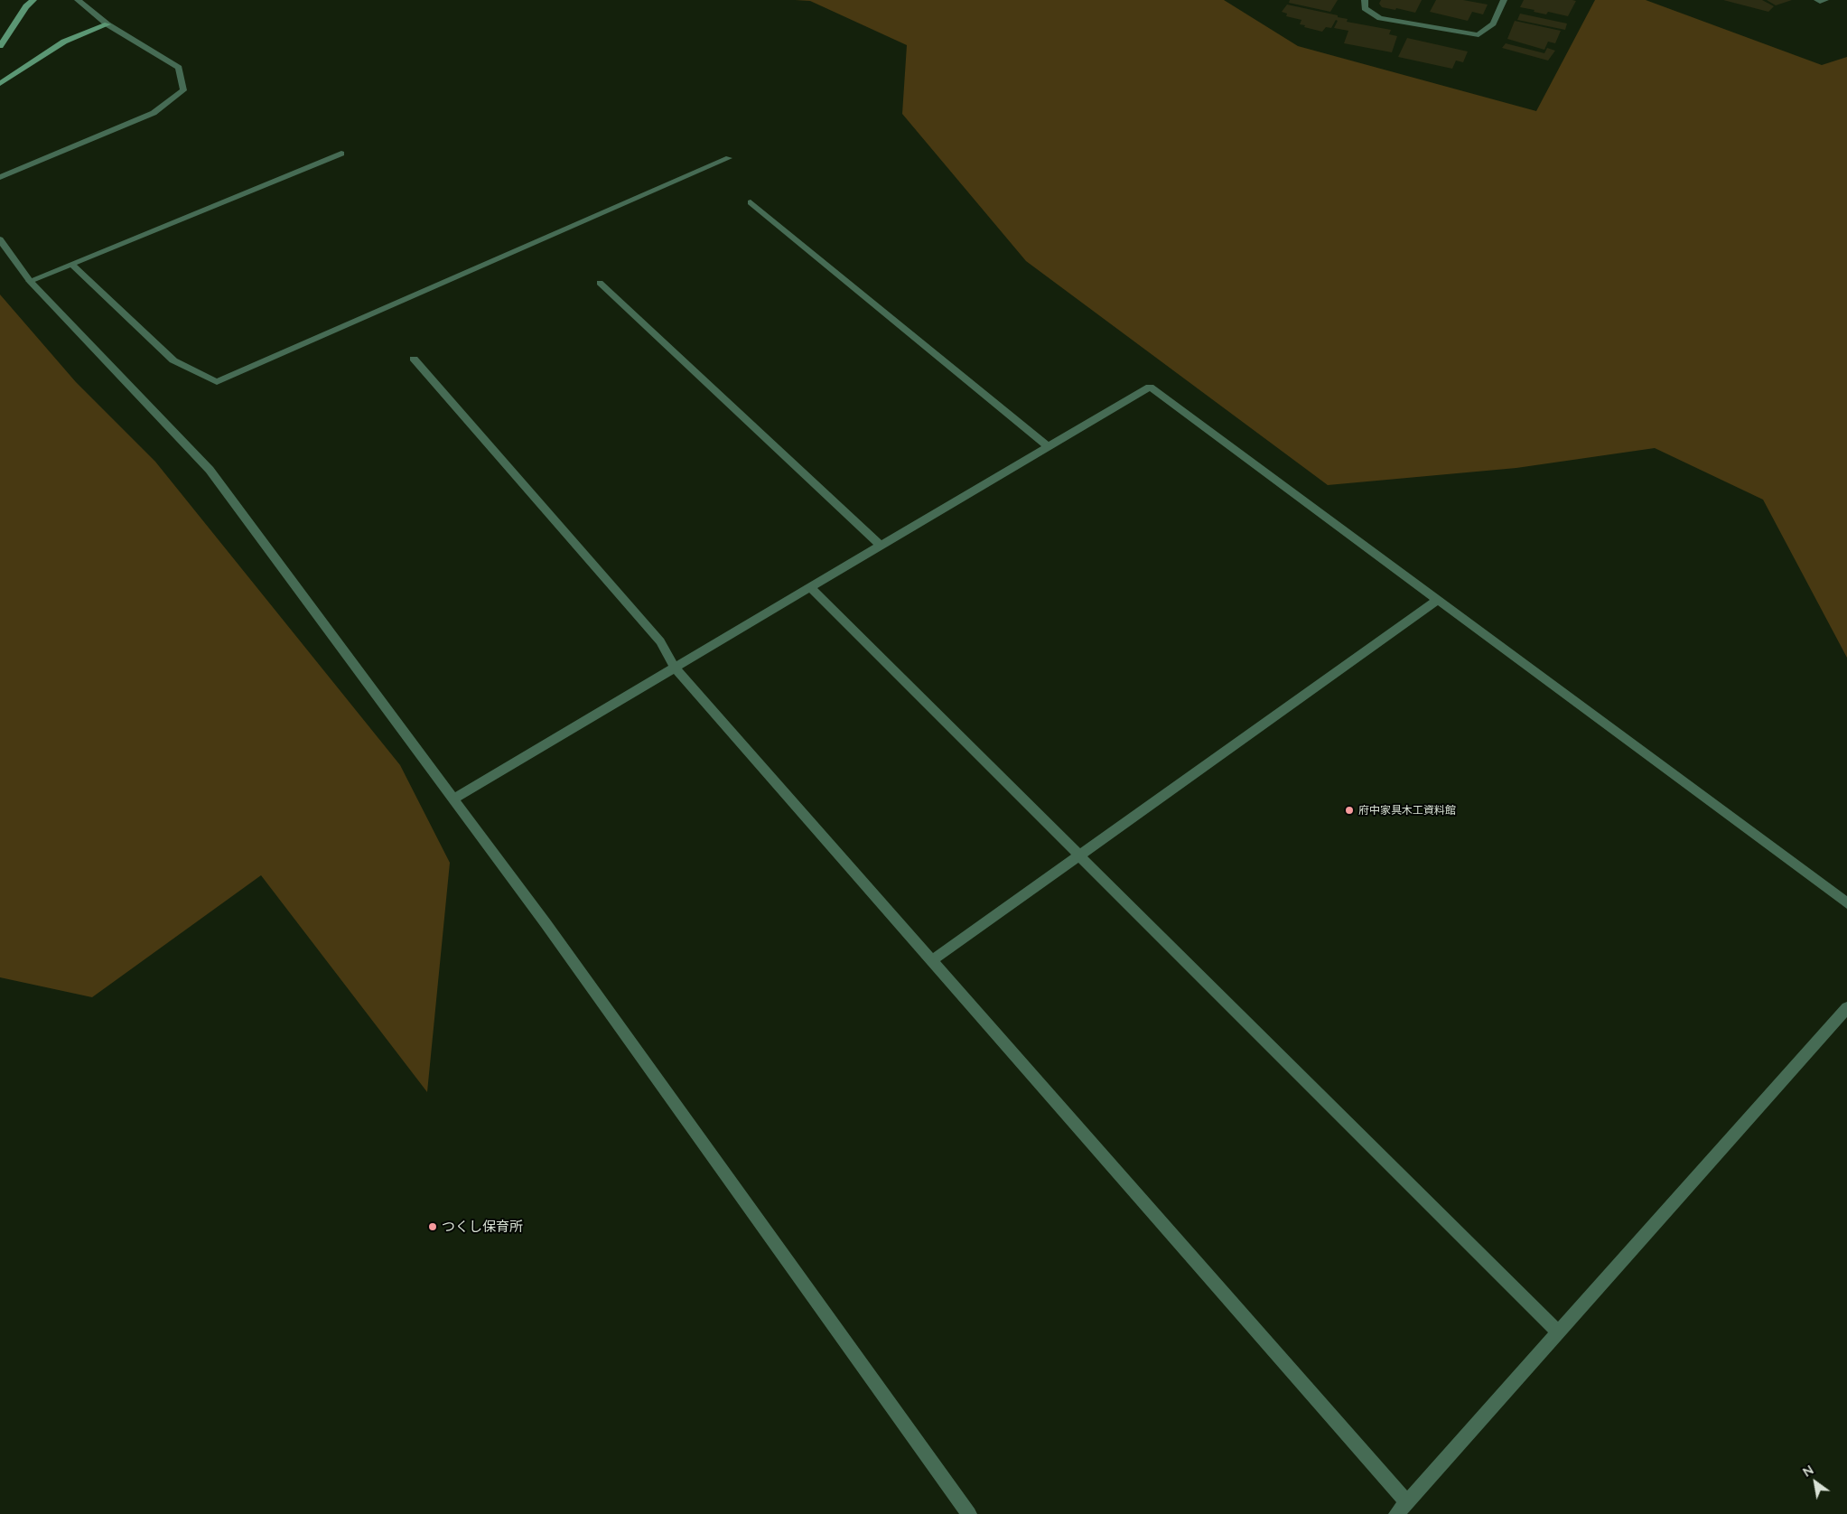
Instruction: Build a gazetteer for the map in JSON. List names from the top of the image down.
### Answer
{
  "places": ["府中家具木工資料館", "つくし保育所"],
  "north": "top left"
}
